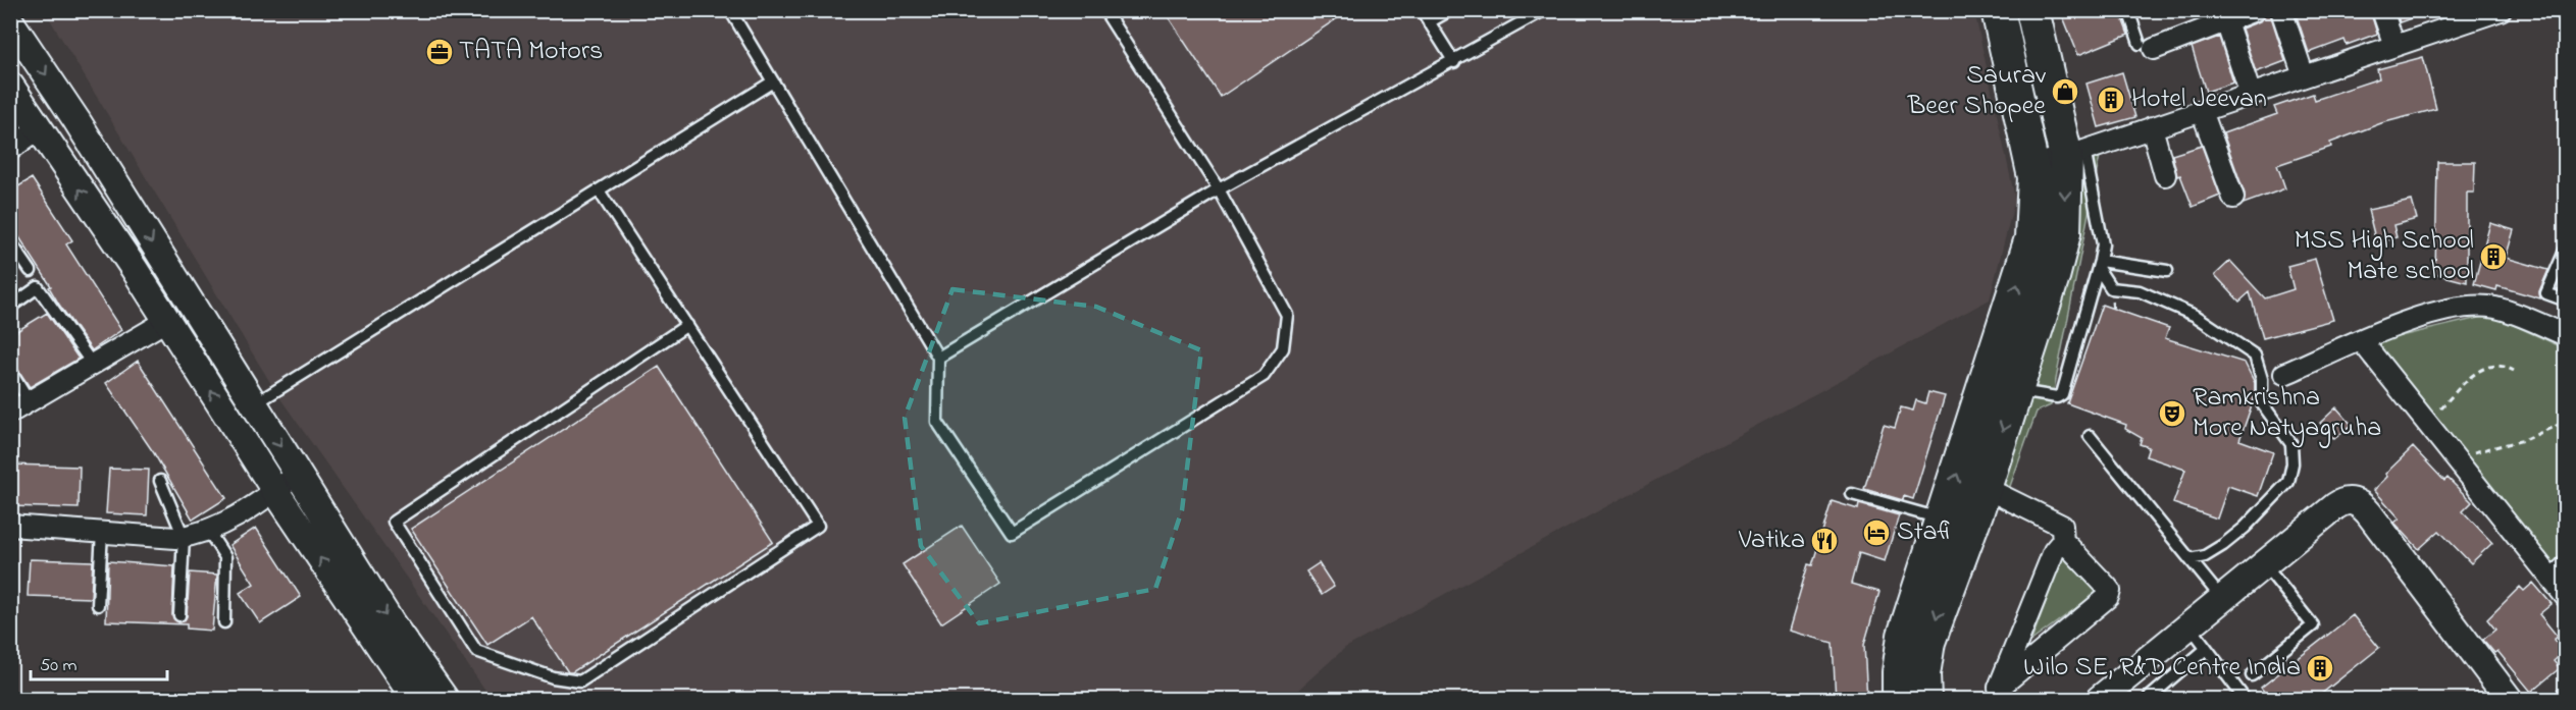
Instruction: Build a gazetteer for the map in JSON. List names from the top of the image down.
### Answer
{
  "places": {
    "office": ["TATA Motors"],
    "shop": ["Saurav Beer Shopee"],
    "building": ["Hotel Jeevan", "MSS High School Mate school", "Wilo SE, R&D Centre India"],
    "theatre": ["Ramkrishna More Natyagruha"],
    "hotel": ["Stafi"],
    "restaurant": ["Vatika"]
  },
  "scale_bar": "50 m"
}
